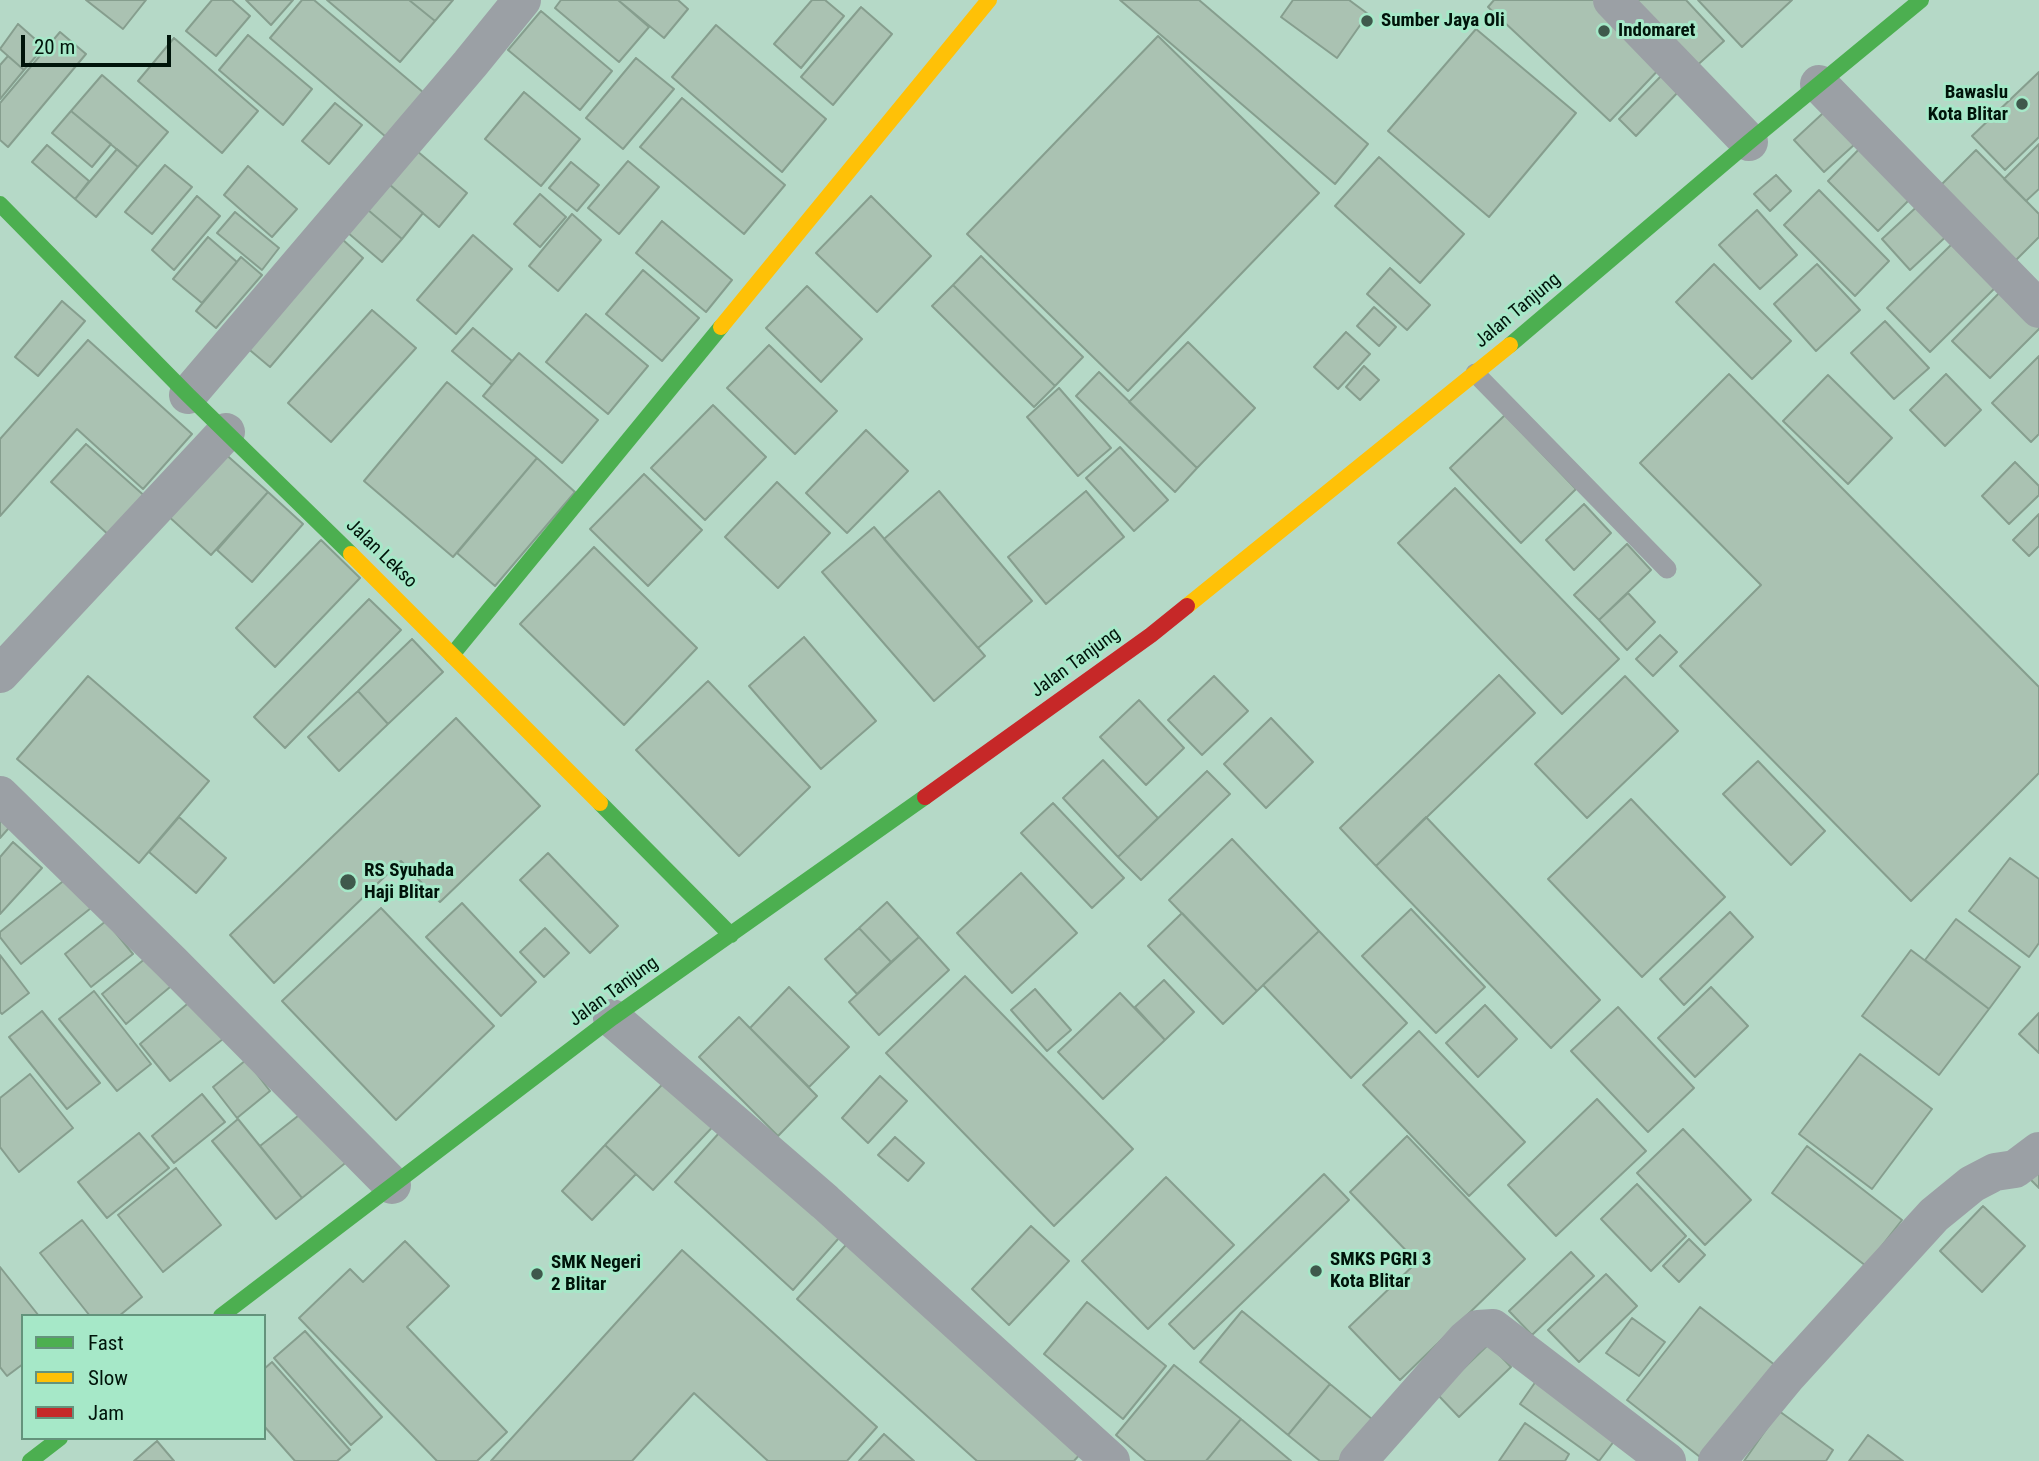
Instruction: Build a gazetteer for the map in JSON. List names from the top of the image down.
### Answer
{
  "streets": {
    "main road": ["Jalan Tanjung", "Jalan Lekso"]
  },
  "crossings": [
    ["Jalan Tanjung", "Jalan Lekso"]
  ],
  "places": [
    "Sumber Jaya Oli",
    "Indomaret",
    "Bawaslu Kota Blitar",
    "RS Syuhada Haji Blitar",
    "SMKS PGRI 3 Kota Blitar",
    "SMK Negeri 2 Blitar"
  ],
  "legend": ["Fast", "Slow", "Jam"],
  "scale_bar": "20 m"
}
